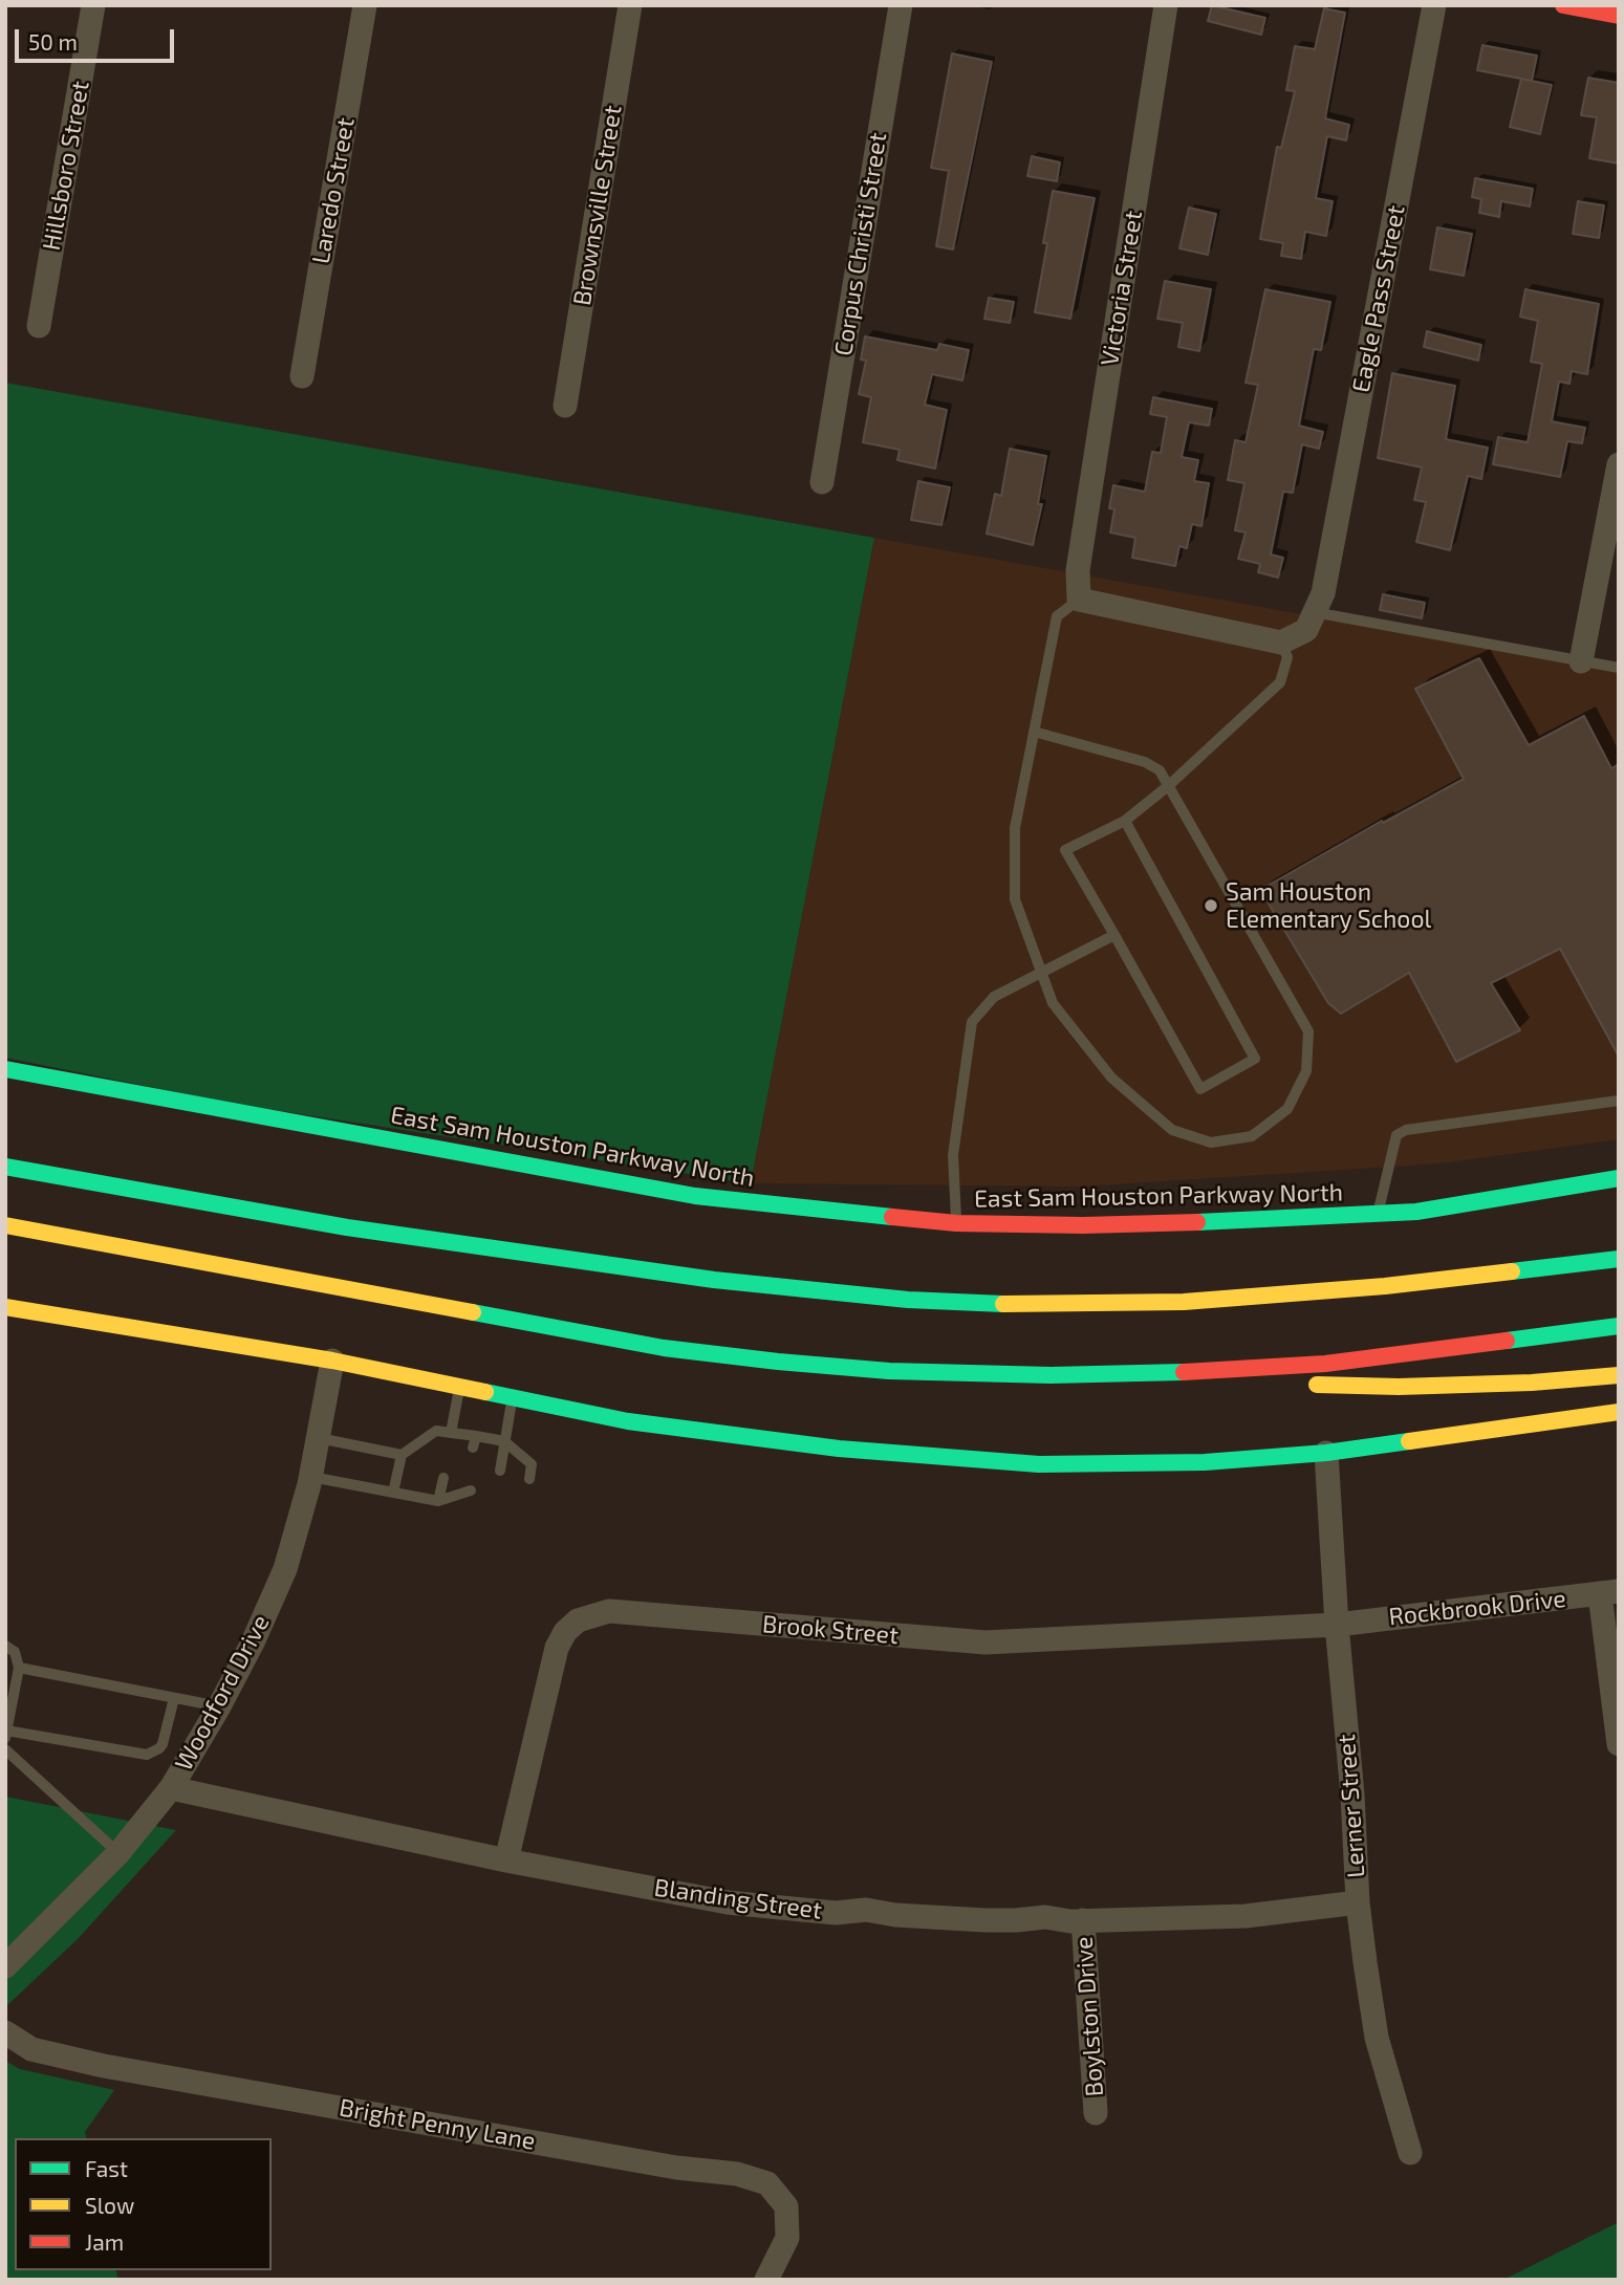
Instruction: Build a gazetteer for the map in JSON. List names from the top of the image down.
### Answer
{
  "streets": {
    "main road": ["East Sam Houston Parkway North"],
    "street": [
      "Hillsboro Street",
      "Laredo Street",
      "Brownsville Street",
      "Corpus Christi Street",
      "Victoria Street",
      "Eagle Pass Street",
      "Rockbrook Drive",
      "Brook Street",
      "Woodford Drive",
      "Lerner Street",
      "Blanding Street",
      "Boylston Drive",
      "Bright Penny Lane"
    ]
  },
  "crossings": [
    ["Rockbrook Drive", "Brook Street"],
    ["Rockbrook Drive", "Lerner Street"],
    ["Brook Street", "Lerner Street"],
    ["Brook Street", "Blanding Street"],
    ["Woodford Drive", "Blanding Street"],
    ["Lerner Street", "Blanding Street"],
    ["Blanding Street", "Boylston Drive"]
  ],
  "places": ["Sam Houston Elementary School"],
  "legend": ["Fast", "Slow", "Jam"],
  "scale_bar": "50 m"
}
